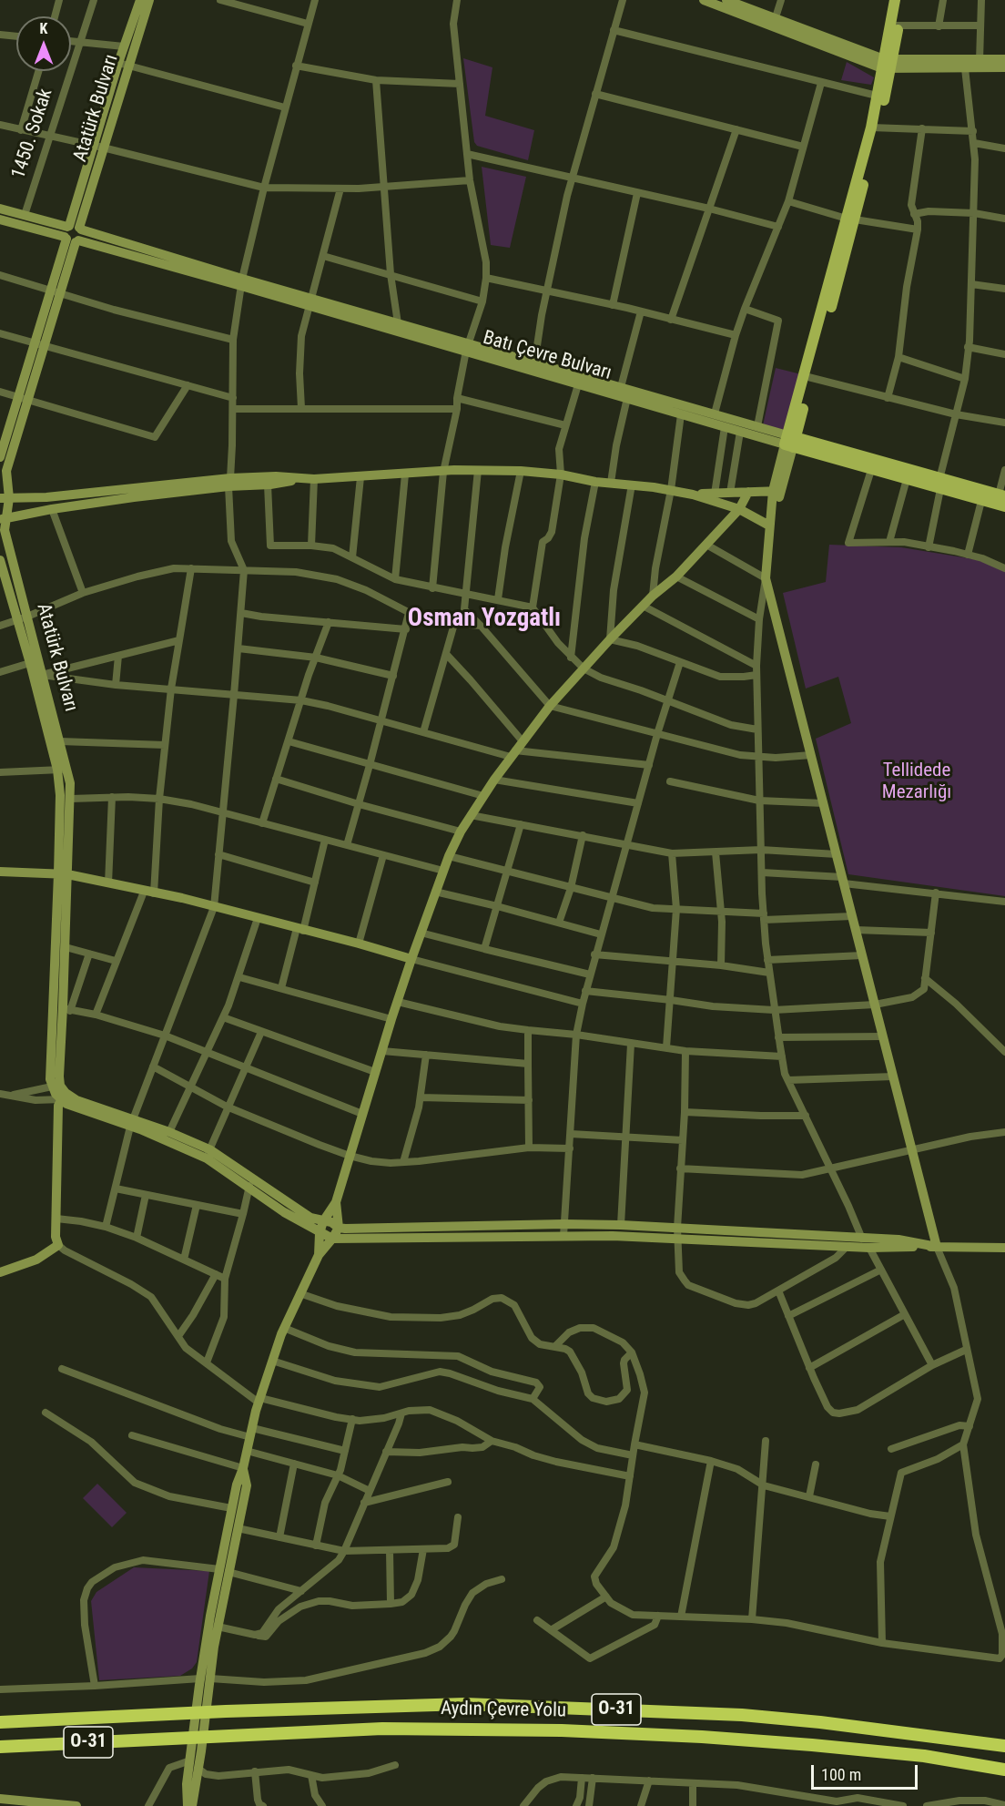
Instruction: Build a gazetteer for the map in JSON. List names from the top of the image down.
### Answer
{
  "streets": {
    "highway": ["O-31", "Aydın Çevre Yolu"],
    "main road": ["Atatürk Bulvarı", "Batı Çevre Bulvarı"],
    "street": ["1450. Sokak"]
  },
  "crossings": [
    ["Atatürk Bulvarı", "Batı Çevre Bulvarı"]
  ],
  "districts": ["Osman Yozgatlı"],
  "parks": ["Tellidede Mezarlığı"],
  "scale_bar": "100 m",
  "north": "top"
}
